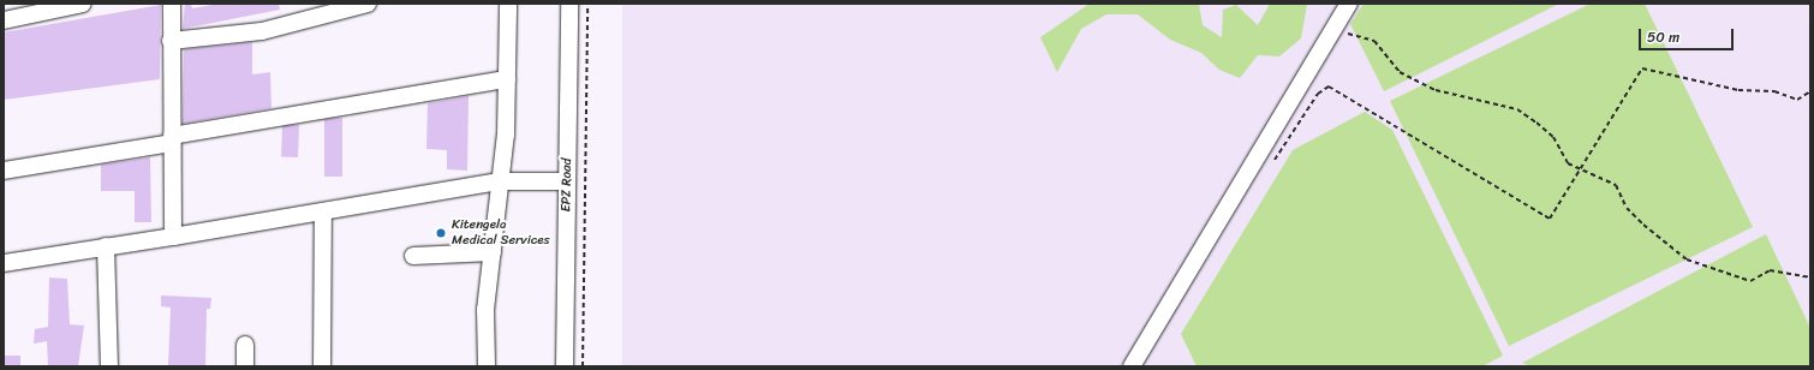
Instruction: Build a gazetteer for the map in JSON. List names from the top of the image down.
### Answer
{
  "streets": {
    "street": ["EPZ Road"]
  },
  "places": ["Kitengela Medical Services"],
  "scale_bar": "50 m"
}
